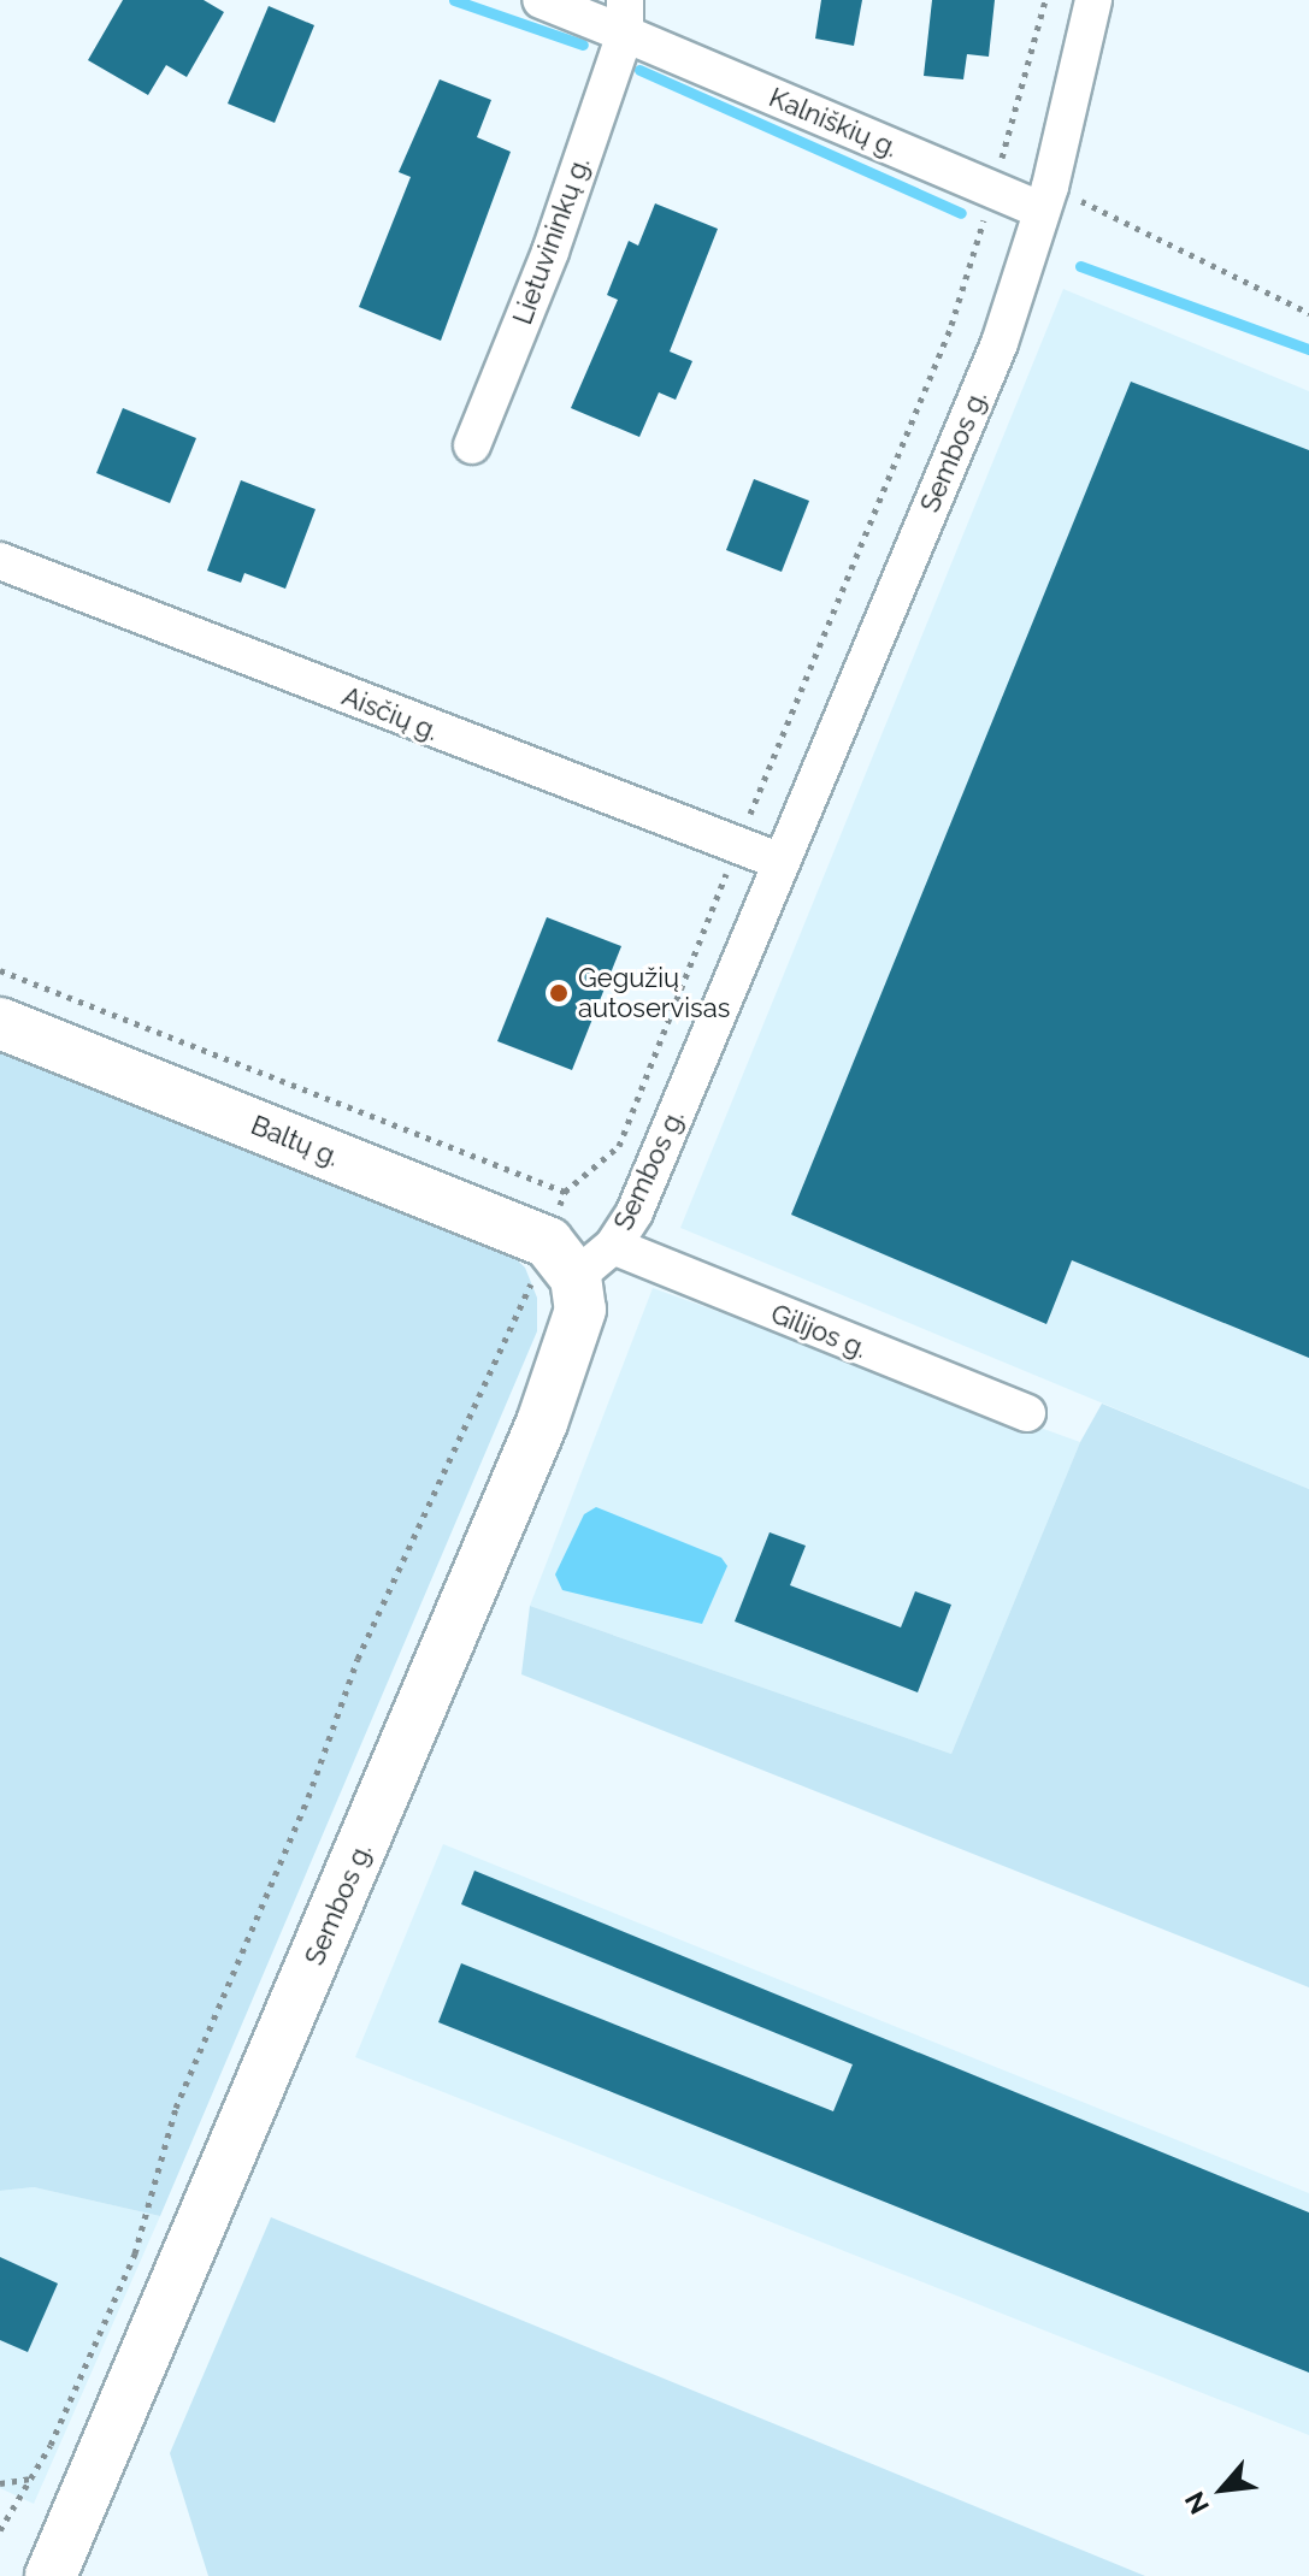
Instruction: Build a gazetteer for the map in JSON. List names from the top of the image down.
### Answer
{
  "streets": {
    "main road": ["Sembos g.", "Baltų g."],
    "street": [
      "Kalniškių g.",
      "Lietuvininkų g.",
      "Aisčių g.",
      "Gilijos g."
    ]
  },
  "crossings": [
    ["Kalniškių g.", "Lietuvininkų g."],
    ["Kalniškių g.", "Sembos g."],
    ["Sembos g.", "Aisčių g."],
    ["Sembos g.", "Baltų g."],
    ["Sembos g.", "Gilijos g."],
    ["Baltų g.", "Gilijos g."]
  ],
  "places": ["Gegužių autoservisas"],
  "north": "bottom left"
}
